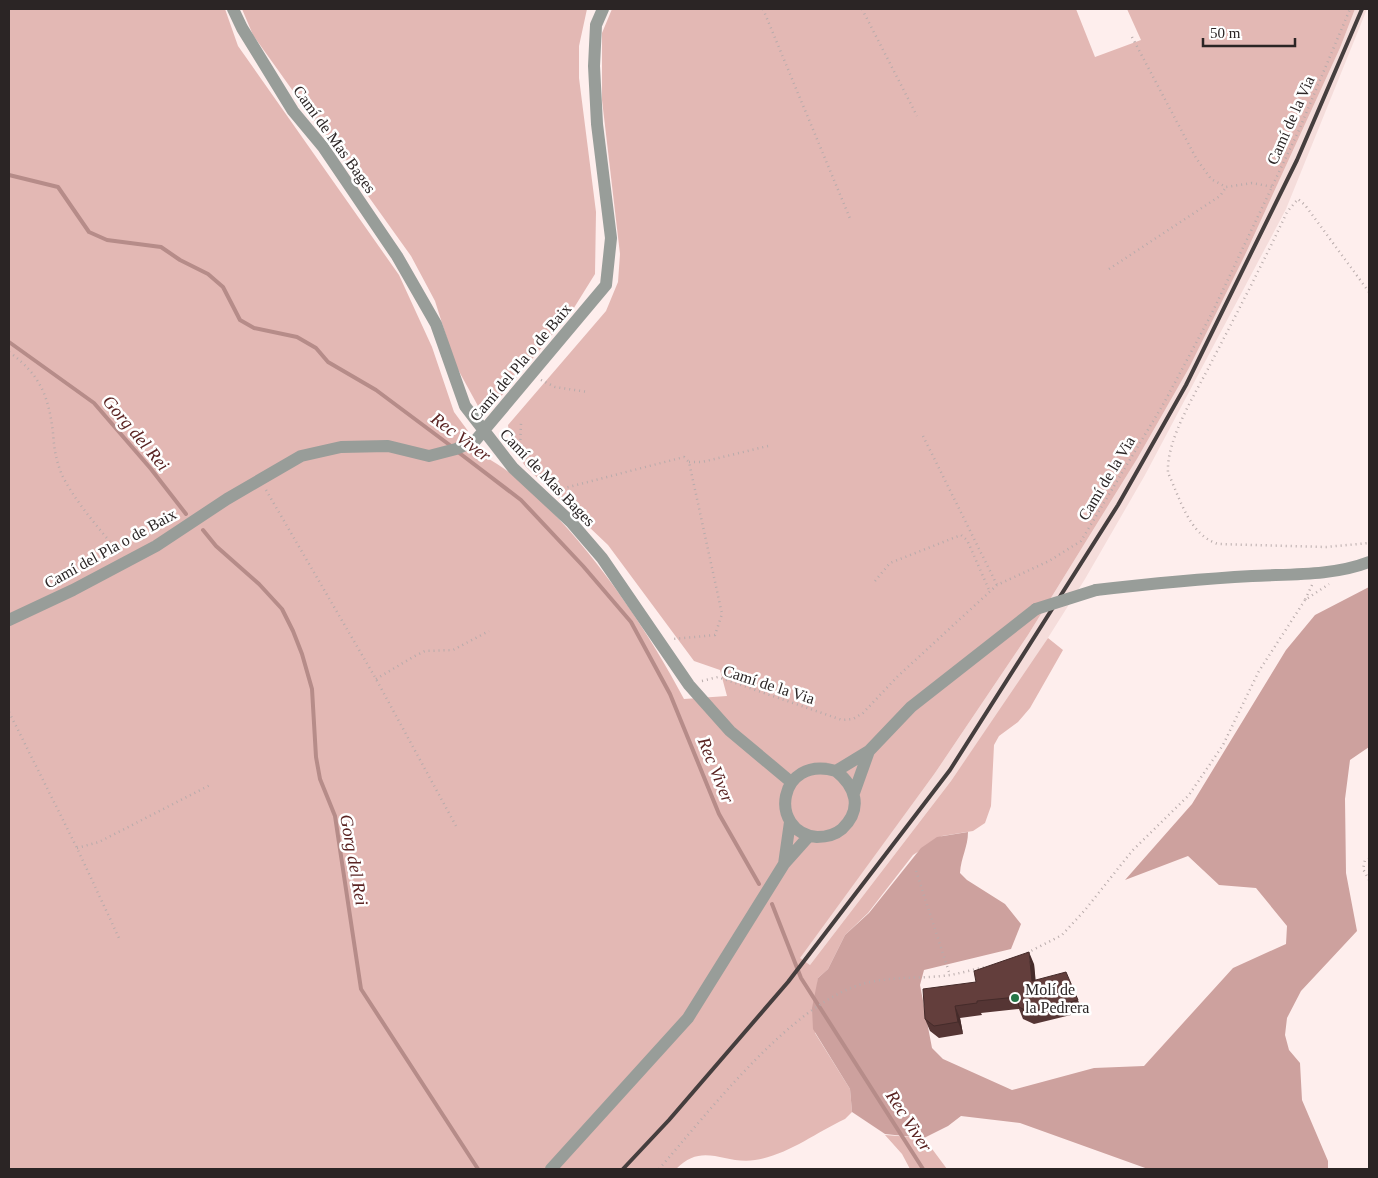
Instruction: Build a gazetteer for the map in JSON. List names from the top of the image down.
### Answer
{
  "streets": {
    "street": ["Camí de Mas Bages", "Camí del Pla o de Baix"],
    "path": ["Camí de la Via"]
  },
  "crossings": [
    ["Camí de la Via", "Camí de Mas Bages"],
    ["Camí de Mas Bages", "Camí del Pla o de Baix"]
  ],
  "water": ["Gorg del Rei", "Rec Viver"],
  "places": ["Molí de la Pedrera"],
  "scale_bar": "50 m"
}
